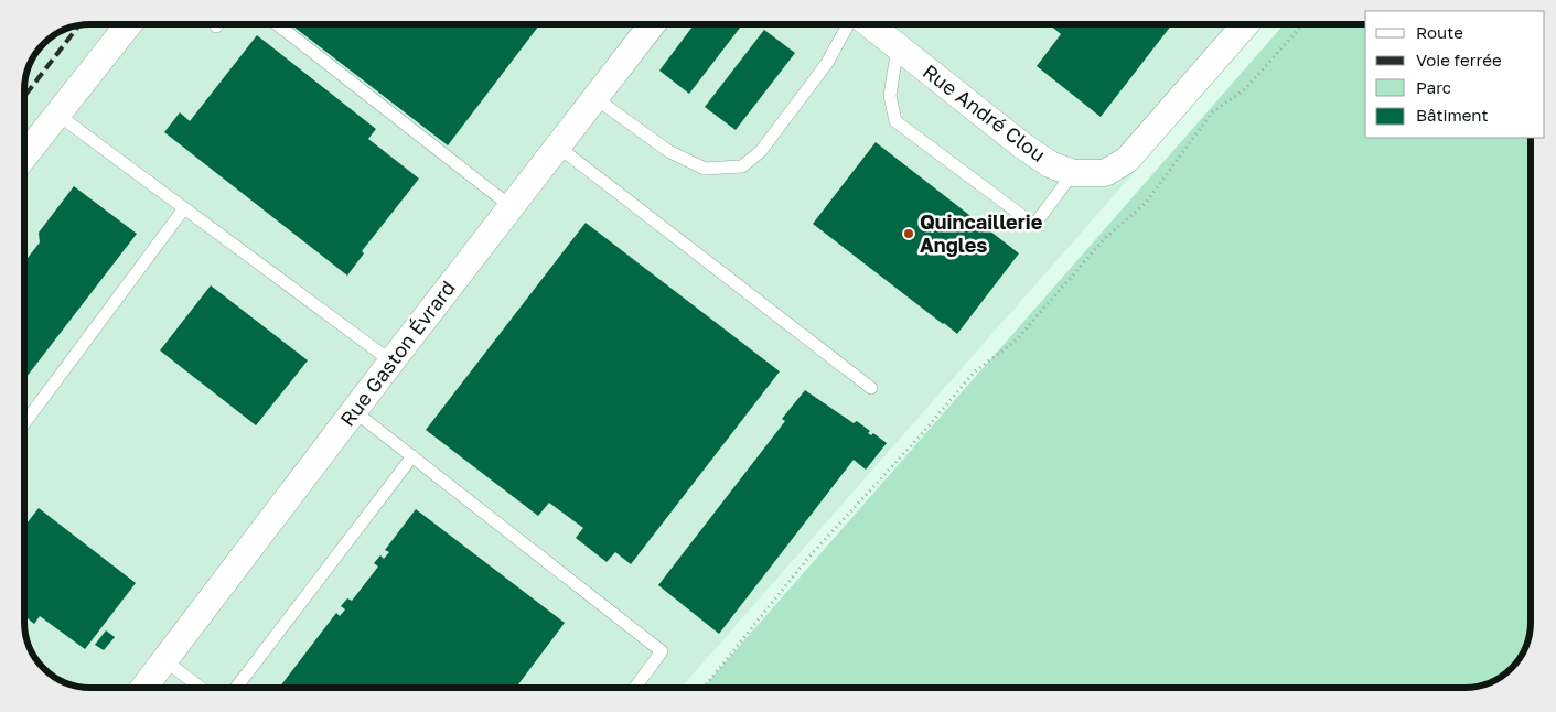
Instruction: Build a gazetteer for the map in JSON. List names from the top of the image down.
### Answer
{
  "streets": {
    "street": ["Rue André Clou", "Rue Gaston Évrard"]
  },
  "places": ["Quincaillerie Angles"],
  "legend": [
    "Route",
    "Voie ferrée",
    "Parc",
    "Bâtiment"
  ]
}
